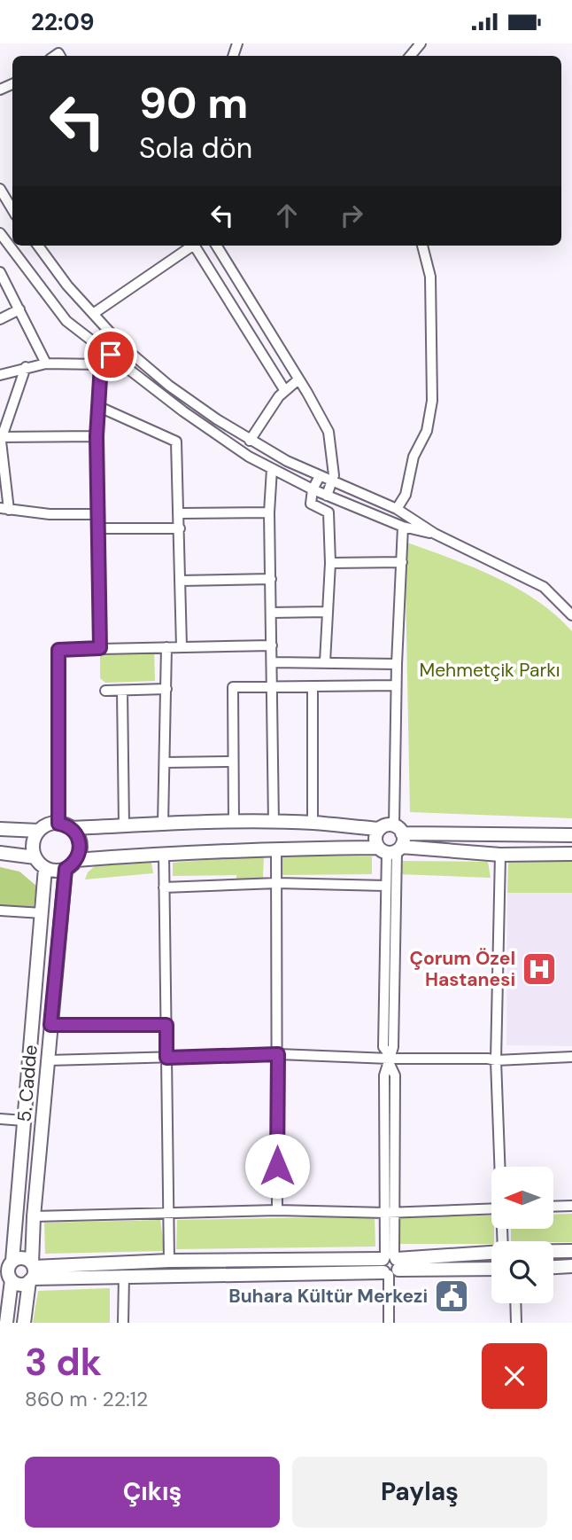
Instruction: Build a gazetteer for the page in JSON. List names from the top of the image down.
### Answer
{
  "streets": {
    "street": ["5. Cadde"]
  },
  "parks": ["Mehmetçik Parkı"],
  "places": {
    "hospital": ["Çorum Özel Hastanesi"],
    "public building": ["Buhara Kültür Merkezi"]
  },
  "north": "left",
  "page": {
    "status": "22:09",
    "turn": ["90 m", "Sola dön"],
    "heading": ["3 dk", "860 m · 22:12"],
    "buttons": ["Çıkış", "Paylaş"]
  }
}
